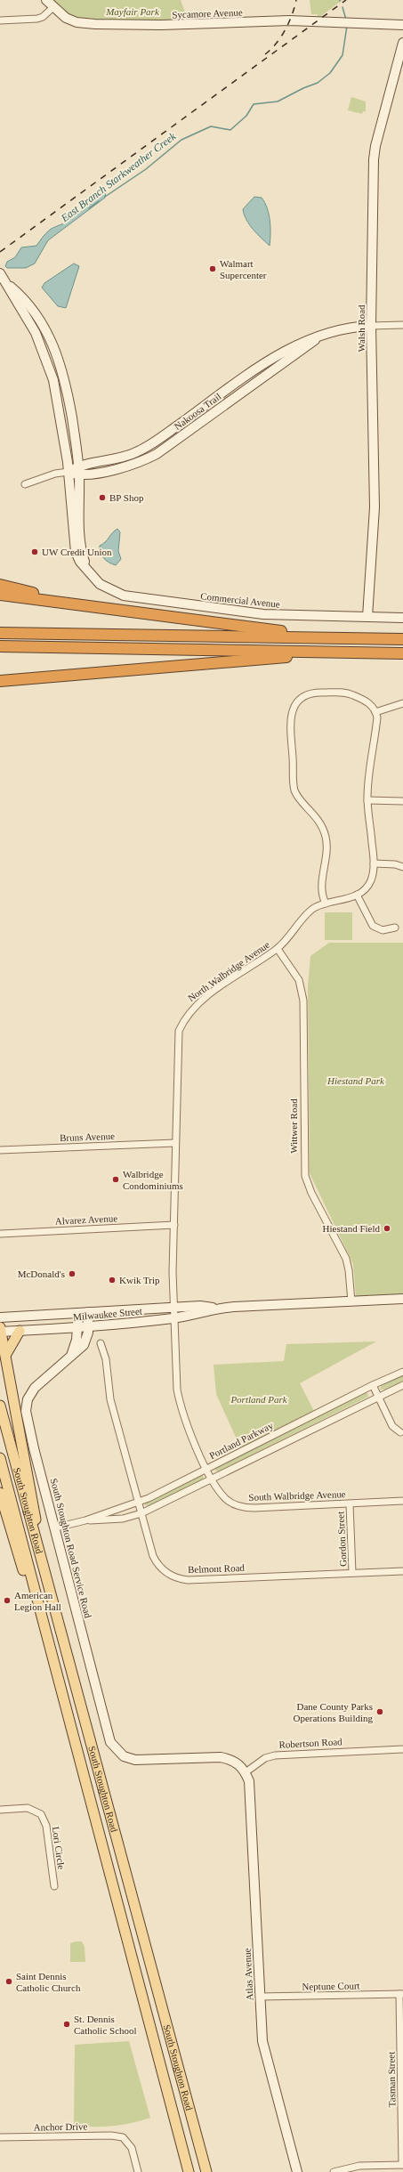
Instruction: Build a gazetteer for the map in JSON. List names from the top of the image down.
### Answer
{
  "streets": {
    "main road": ["South Stoughton Road"],
    "street": [
      "Sycamore Avenue",
      "Walsh Road",
      "Nakoosa Trail",
      "Commercial Avenue",
      "North Walbridge Avenue",
      "Wittwer Road",
      "Bruns Avenue",
      "Alvarez Avenue",
      "Milwaukee Street",
      "Portland Parkway",
      "South Walbridge Avenue",
      "Gordon Street",
      "South Stoughton Road Service Road",
      "Belmont Road",
      "Robertson Road",
      "Lori Circle",
      "Atlas Avenue",
      "Neptune Court",
      "Tasman Street",
      "Anchor Drive"
    ]
  },
  "crossings": [
    ["Walsh Road", "Nakoosa Trail"],
    ["Walsh Road", "Commercial Avenue"],
    ["Nakoosa Trail", "Commercial Avenue"],
    ["North Walbridge Avenue", "Wittwer Road"],
    ["North Walbridge Avenue", "Bruns Avenue"],
    ["North Walbridge Avenue", "Alvarez Avenue"],
    ["North Walbridge Avenue", "Milwaukee Street"],
    ["North Walbridge Avenue", "South Walbridge Avenue"],
    ["Wittwer Road", "Milwaukee Street"],
    ["Milwaukee Street", "South Walbridge Avenue"],
    ["Milwaukee Street", "South Stoughton Road Service Road"],
    ["Portland Parkway", "South Walbridge Avenue"],
    ["Portland Parkway", "South Stoughton Road Service Road"],
    ["Portland Parkway", "Belmont Road"],
    ["South Walbridge Avenue", "Gordon Street"],
    ["Gordon Street", "Belmont Road"],
    ["South Stoughton Road Service Road", "Robertson Road"],
    ["South Stoughton Road Service Road", "Atlas Avenue"],
    ["Robertson Road", "Atlas Avenue"],
    ["Atlas Avenue", "Neptune Court"],
    ["Neptune Court", "Tasman Street"]
  ],
  "water": ["East Branch Starkweather Creek"],
  "parks": ["Mayfair Park", "Hiestand Park", "Portland Park"],
  "places": [
    "Walmart Supercenter",
    "BP Shop",
    "UW Credit Union",
    "Walbridge Condominiums",
    "Hiestand Field",
    "McDonald's",
    "Kwik Trip",
    "American Legion Hall",
    "Dane County Parks Operations Building",
    "Saint Dennis Catholic Church",
    "St. Dennis Catholic School"
  ]
}
